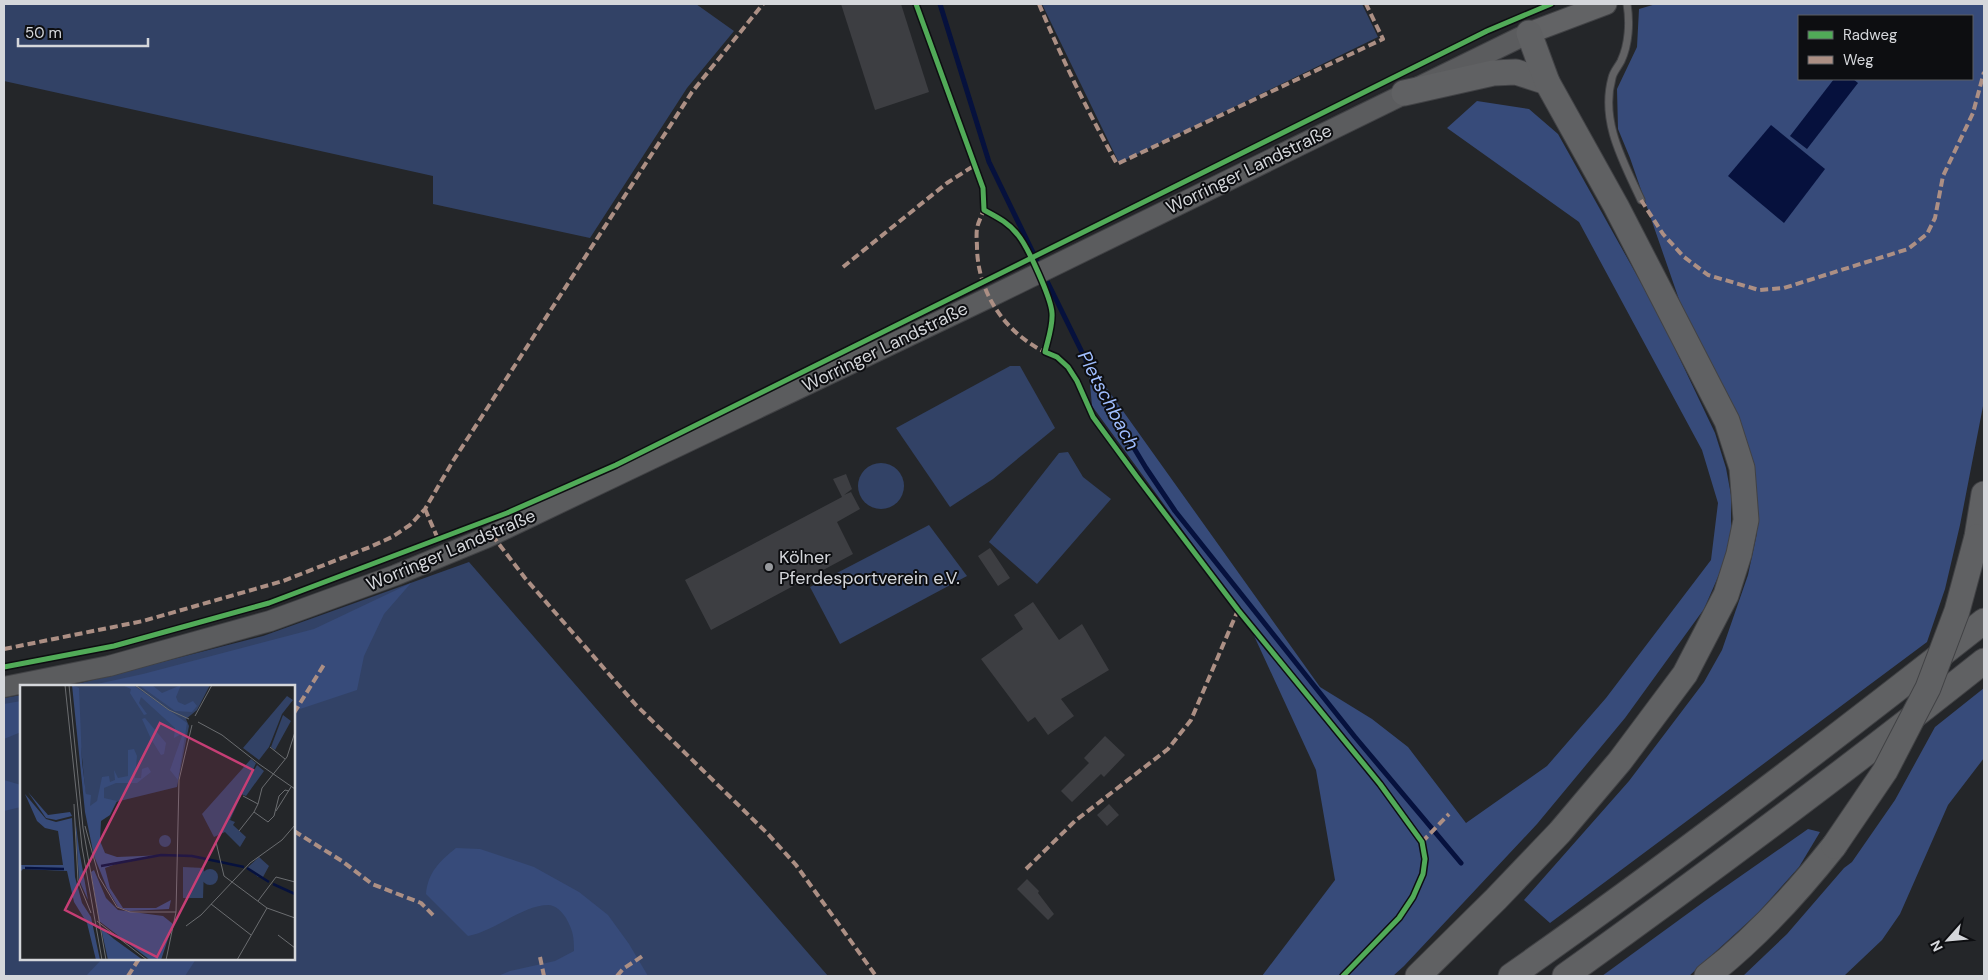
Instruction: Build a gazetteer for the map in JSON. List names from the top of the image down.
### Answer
{
  "streets": {
    "main road": ["Worringer Landstraße"]
  },
  "water": ["Pletschbach"],
  "places": ["Kölner Pferdesportverein e.V."],
  "legend": ["Radweg", "Weg"],
  "scale_bar": "50 m",
  "north": "bottom left"
}
